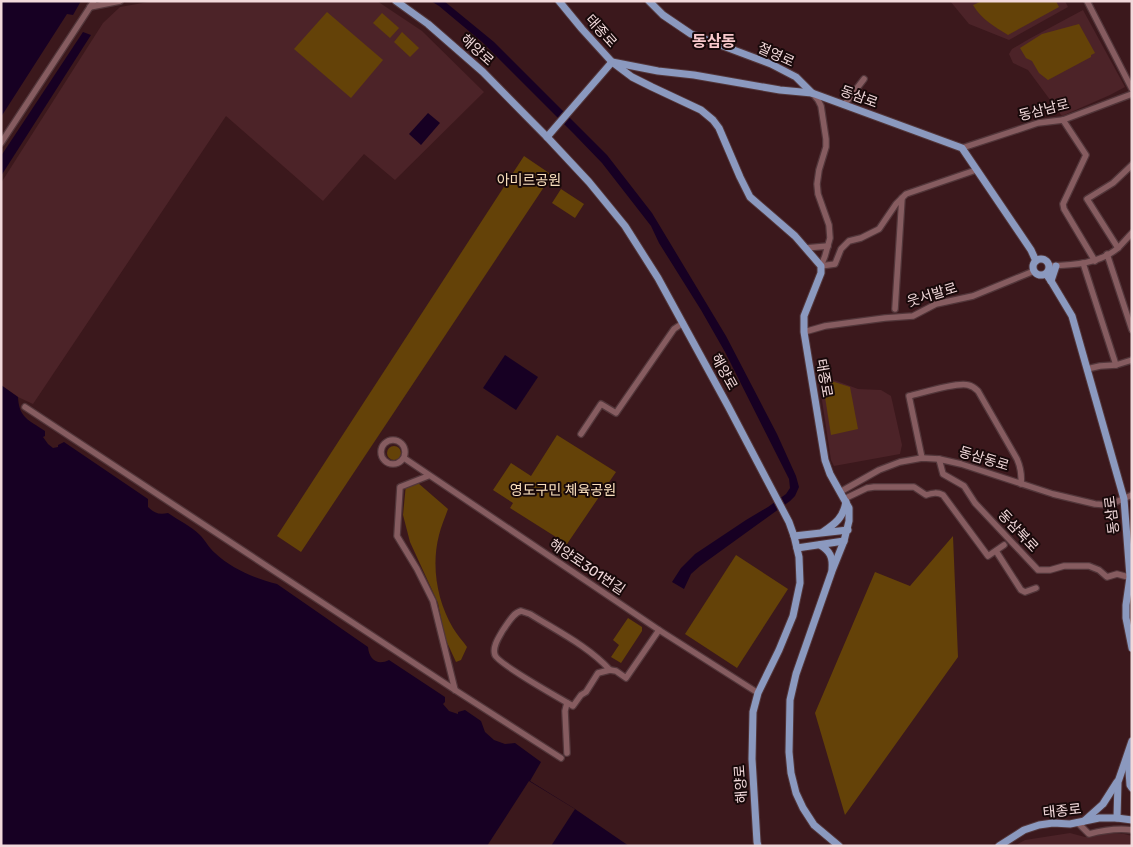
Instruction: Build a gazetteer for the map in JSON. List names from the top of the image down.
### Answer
{
  "streets": {
    "main road": [
      "태종로",
      "해양로",
      "절영로",
      "동삼로"
    ],
    "street": [
      "동삼남로",
      "웃서발로",
      "동삼동로",
      "동삼북로",
      "해양로301번길"
    ]
  },
  "crossings": [
    ["태종로", "동삼로"],
    ["태종로", "웃서발로"],
    ["태종로", "동삼동로"],
    ["해양로", "해양로301번길"],
    ["절영로", "동삼로"],
    ["동삼로", "동삼남로"],
    ["동삼로", "동삼동로"],
    ["동삼로", "동삼북로"],
    ["동삼동로", "동삼북로"]
  ],
  "districts": ["동삼동"],
  "parks": ["아미르공원", "영도구민 체육공원"]
}
